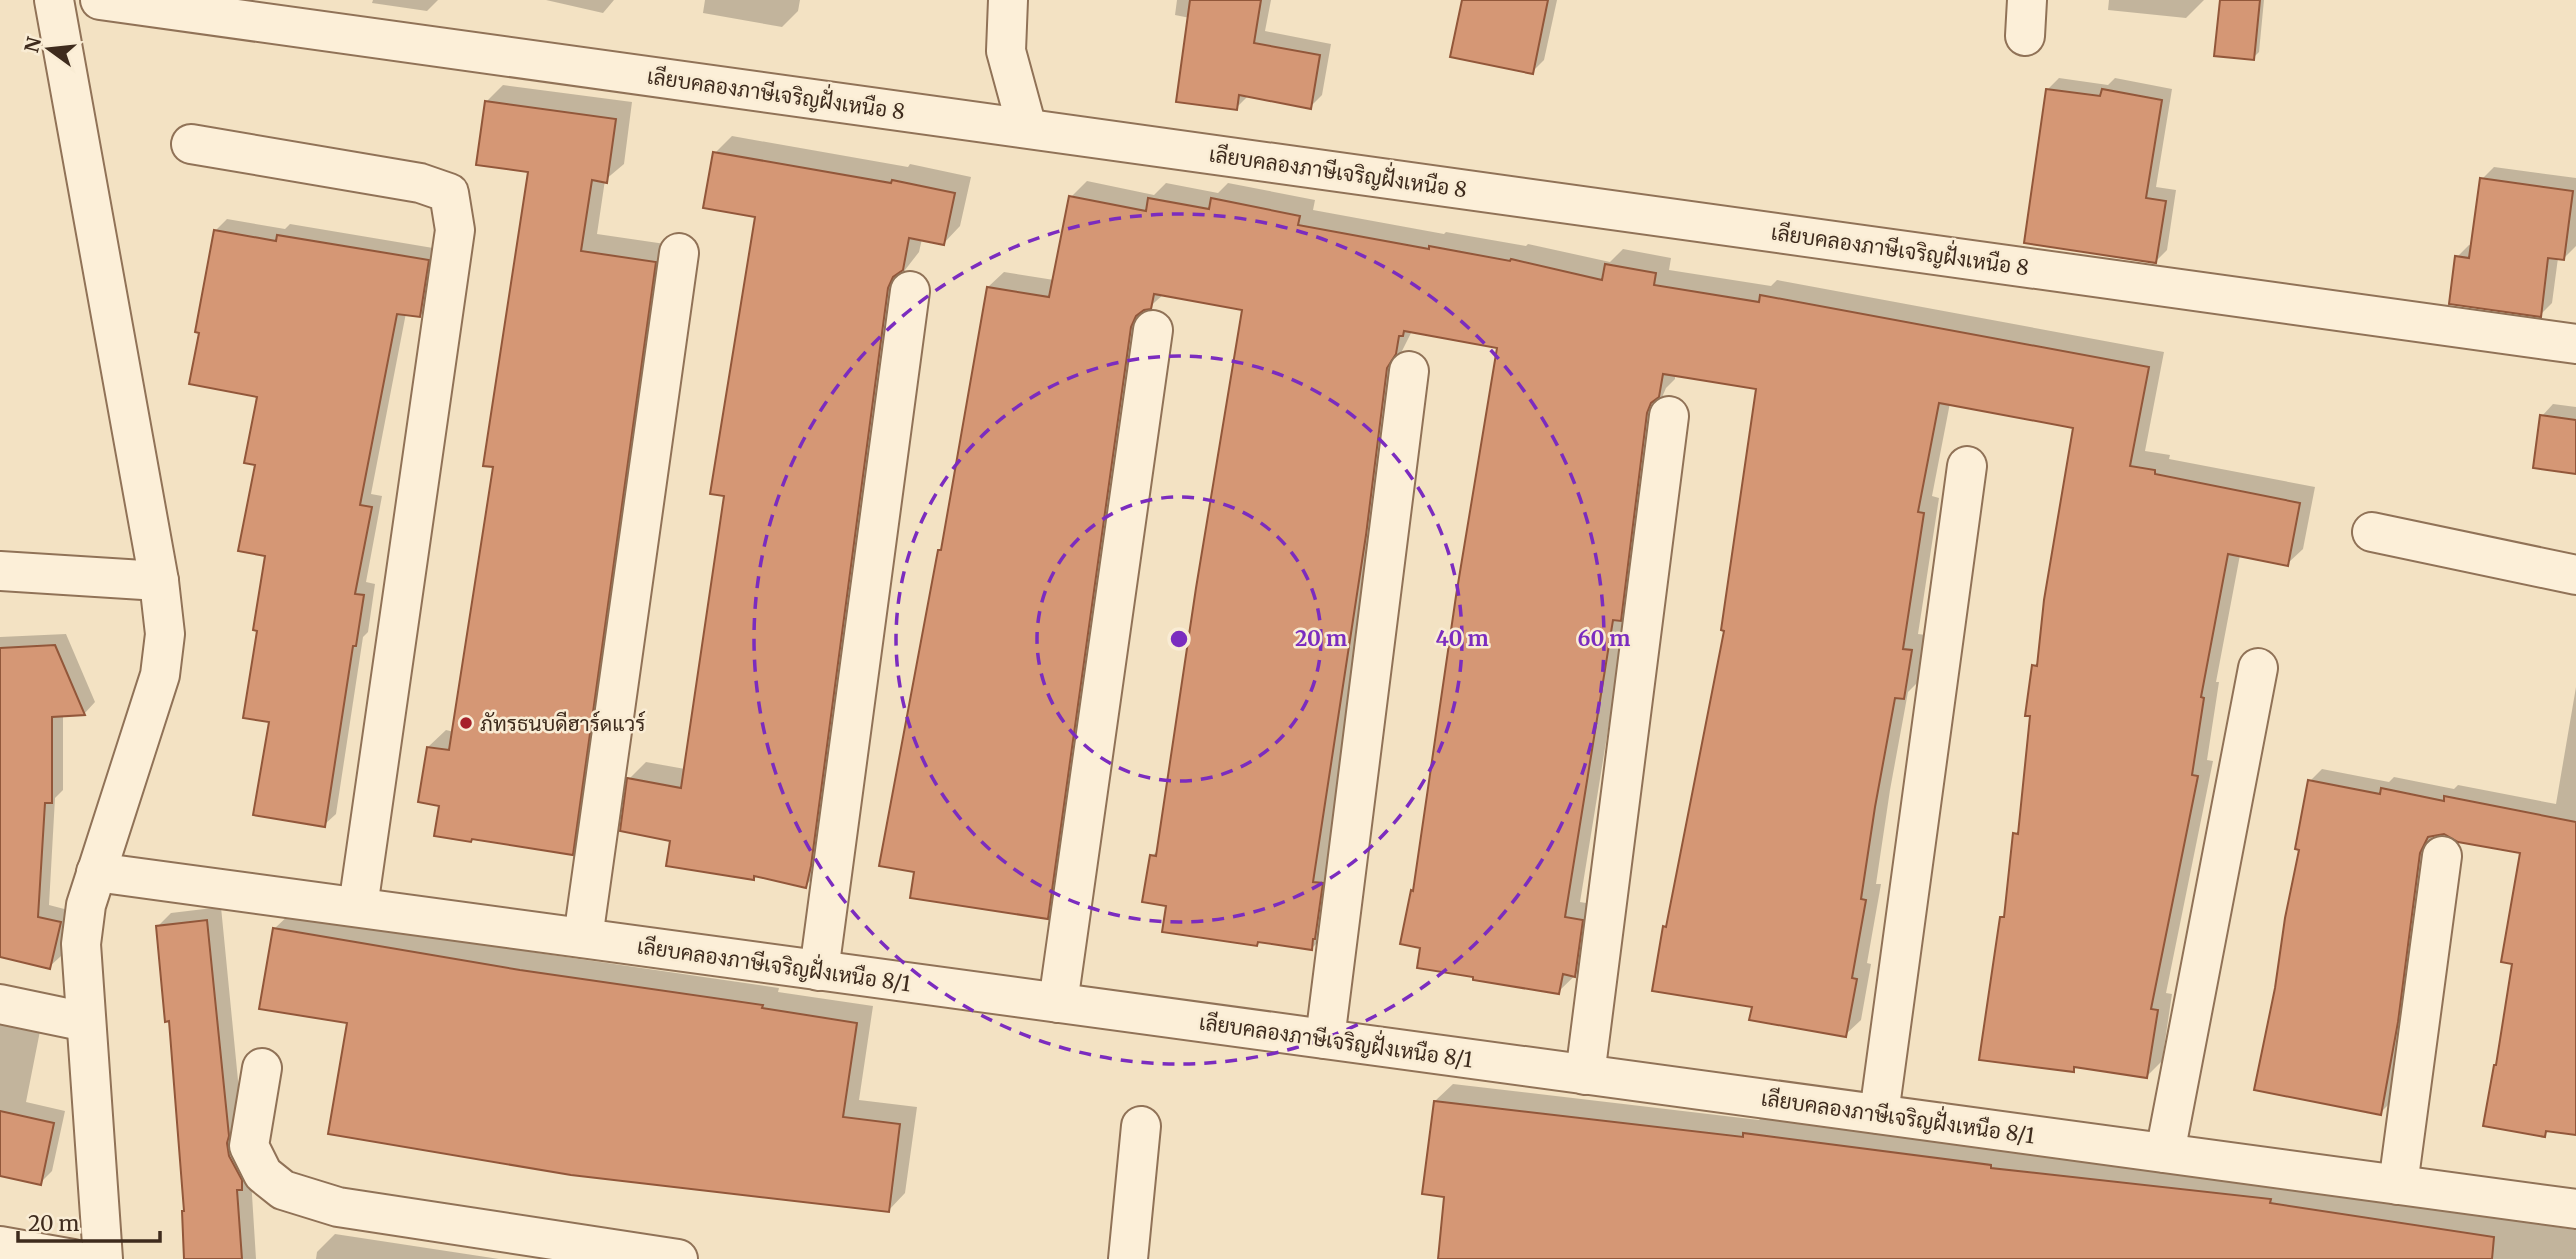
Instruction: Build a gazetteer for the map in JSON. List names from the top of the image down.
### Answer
{
  "streets": {
    "street": ["เลียบคลองภาษีเจริญฝั่งเหนือ 8", "เลียบคลองภาษีเจริญฝั่งเหนือ 8/1"]
  },
  "places": ["ภัทรธนบดีฮาร์ดแวร์"],
  "scale_bar": "20 m",
  "north": "left",
  "rings": ["20 m", "40 m", "60 m"]
}
